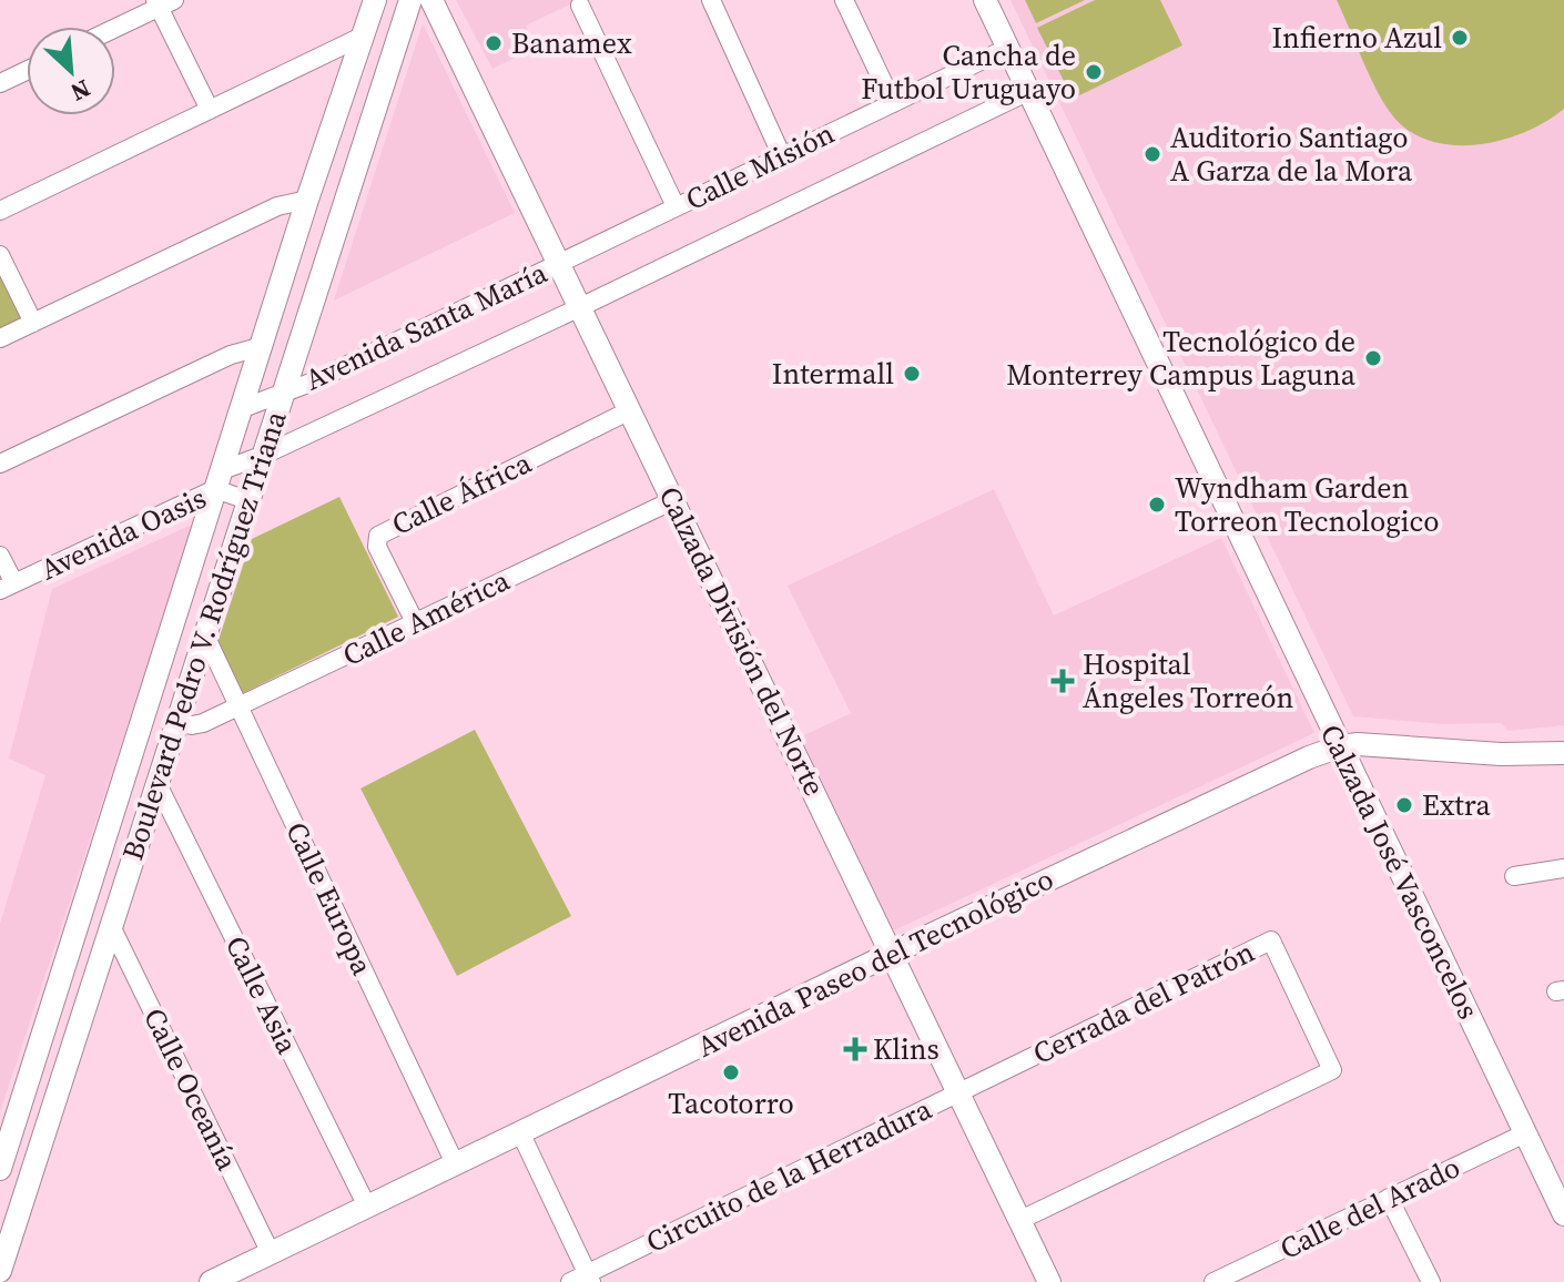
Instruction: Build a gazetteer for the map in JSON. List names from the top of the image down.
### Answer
{
  "streets": {
    "main road": [
      "Boulevard Pedro V. Rodríguez Triana",
      "Calzada División del Norte",
      "Calzada José Vasconcelos",
      "Avenida Paseo del Tecnológico"
    ],
    "street": [
      "Calle Misión",
      "Avenida Santa María",
      "Calle África",
      "Avenida Oasis",
      "Calle América",
      "Calle Europa",
      "Calle Asia",
      "Cerrada del Patrón",
      "Calle Oceanía",
      "Circuito de la Herradura",
      "Calle del Arado"
    ]
  },
  "crossings": [
    ["Calle Misión", "Avenida Santa María"],
    ["Calle Misión", "Calzada División del Norte"],
    ["Calle Misión", "Calzada José Vasconcelos"],
    ["Avenida Santa María", "Avenida Oasis"],
    ["Avenida Santa María", "Boulevard Pedro V. Rodríguez Triana"],
    ["Avenida Santa María", "Calzada División del Norte"],
    ["Calle África", "Calle América"],
    ["Calle África", "Calzada División del Norte"],
    ["Avenida Oasis", "Boulevard Pedro V. Rodríguez Triana"],
    ["Calle América", "Boulevard Pedro V. Rodríguez Triana"],
    ["Calle América", "Calzada División del Norte"],
    ["Calle América", "Calle Europa"],
    ["Boulevard Pedro V. Rodríguez Triana", "Calle Europa"],
    ["Boulevard Pedro V. Rodríguez Triana", "Calle Asia"],
    ["Boulevard Pedro V. Rodríguez Triana", "Calle Oceanía"],
    ["Calzada División del Norte", "Avenida Paseo del Tecnológico"],
    ["Calzada División del Norte", "Cerrada del Patrón"],
    ["Calzada División del Norte", "Circuito de la Herradura"],
    ["Calzada José Vasconcelos", "Avenida Paseo del Tecnológico"],
    ["Calzada José Vasconcelos", "Calle del Arado"],
    ["Calle Europa", "Avenida Paseo del Tecnológico"],
    ["Avenida Paseo del Tecnológico", "Calle Asia"],
    ["Avenida Paseo del Tecnológico", "Calle Oceanía"],
    ["Cerrada del Patrón", "Circuito de la Herradura"]
  ],
  "places": {
    "other": [
      "Infierno Azul",
      "Banamex",
      "Cancha de Futbol Uruguayo",
      "Auditorio Santiago A Garza de la Mora",
      "Tecnológico de Monterrey Campus Laguna",
      "Intermall",
      "Wyndham Garden Torreon Tecnologico",
      "Extra",
      "Tacotorro"
    ],
    "health": ["Hospital Ángeles Torreón", "Klins"]
  },
  "north": "bottom right"
}
